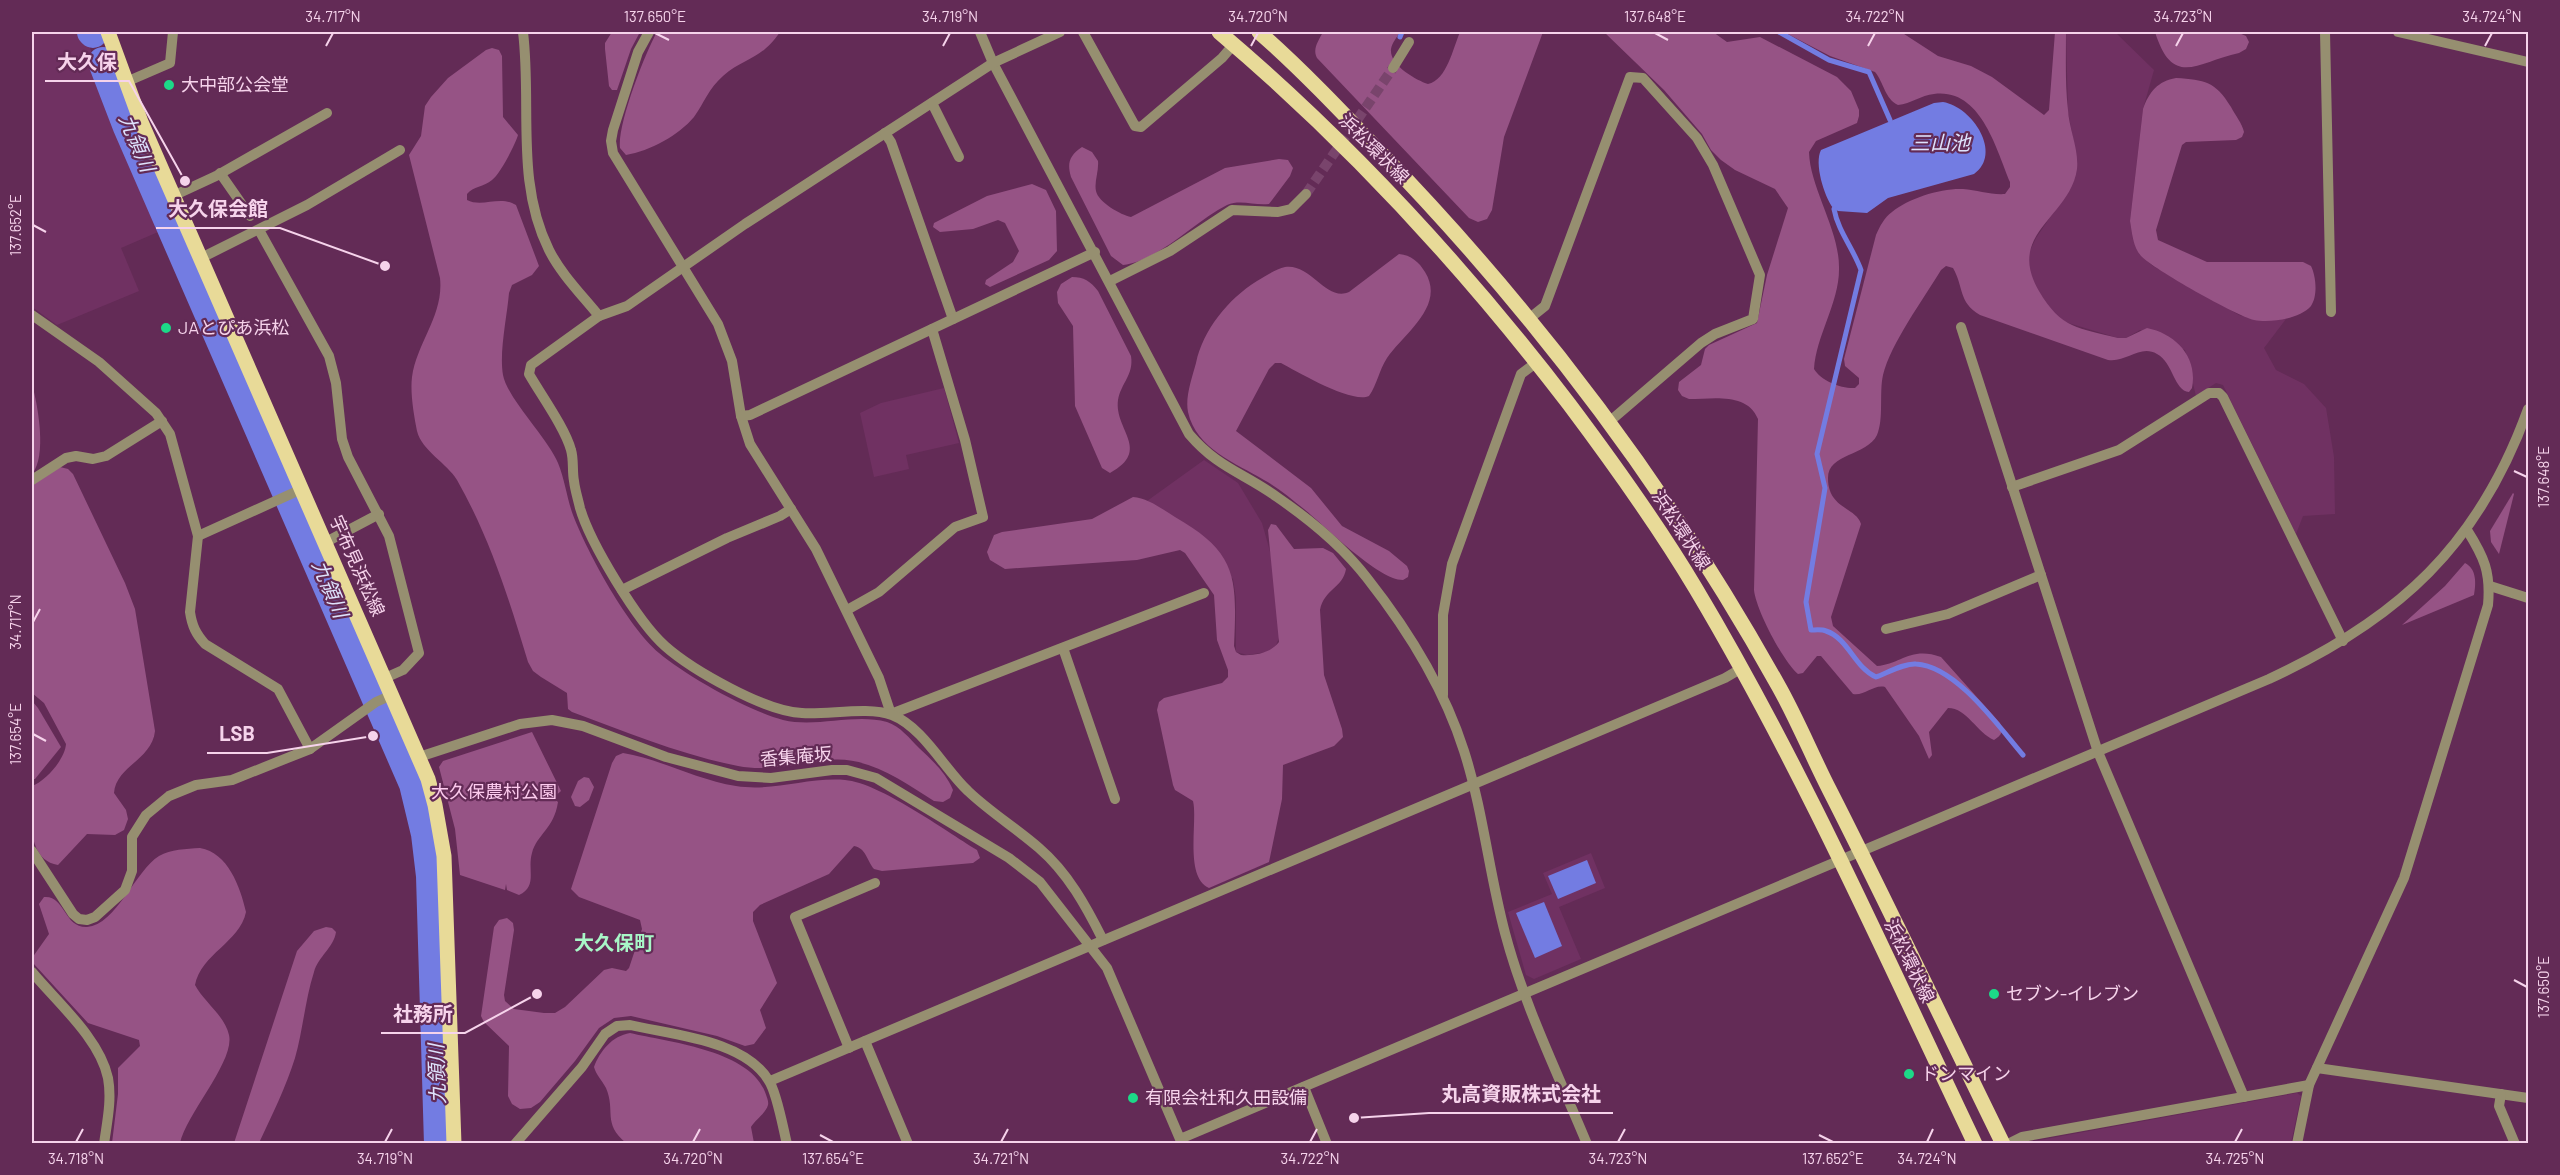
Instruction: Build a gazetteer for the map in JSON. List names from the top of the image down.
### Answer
{
  "streets": {
    "main road": ["浜松環状線", "宇布見浜松線"],
    "street": ["香集庵坂"]
  },
  "crossings": [
    ["宇布見浜松線", "香集庵坂"]
  ],
  "districts": ["大久保町"],
  "water": ["九領川", "三山池"],
  "parks": ["大久保農村公園"],
  "places": [
    "大中部公会堂",
    "大久保",
    "大久保会館",
    "JAとぴあ浜松",
    "LSB",
    "社務所",
    "セブン-イレブン",
    "ドンマイン",
    "有限会社和久田設備",
    "丸高資販株式会社"
  ],
  "coordinates": [
    "34.717°N",
    "137.650°E",
    "34.719°N",
    "34.720°N",
    "137.648°E",
    "34.722°N",
    "34.723°N",
    "34.724°N",
    "137.652°E",
    "137.654°E",
    "34.718°N",
    "34.721°N",
    "34.725°N"
  ]
}
